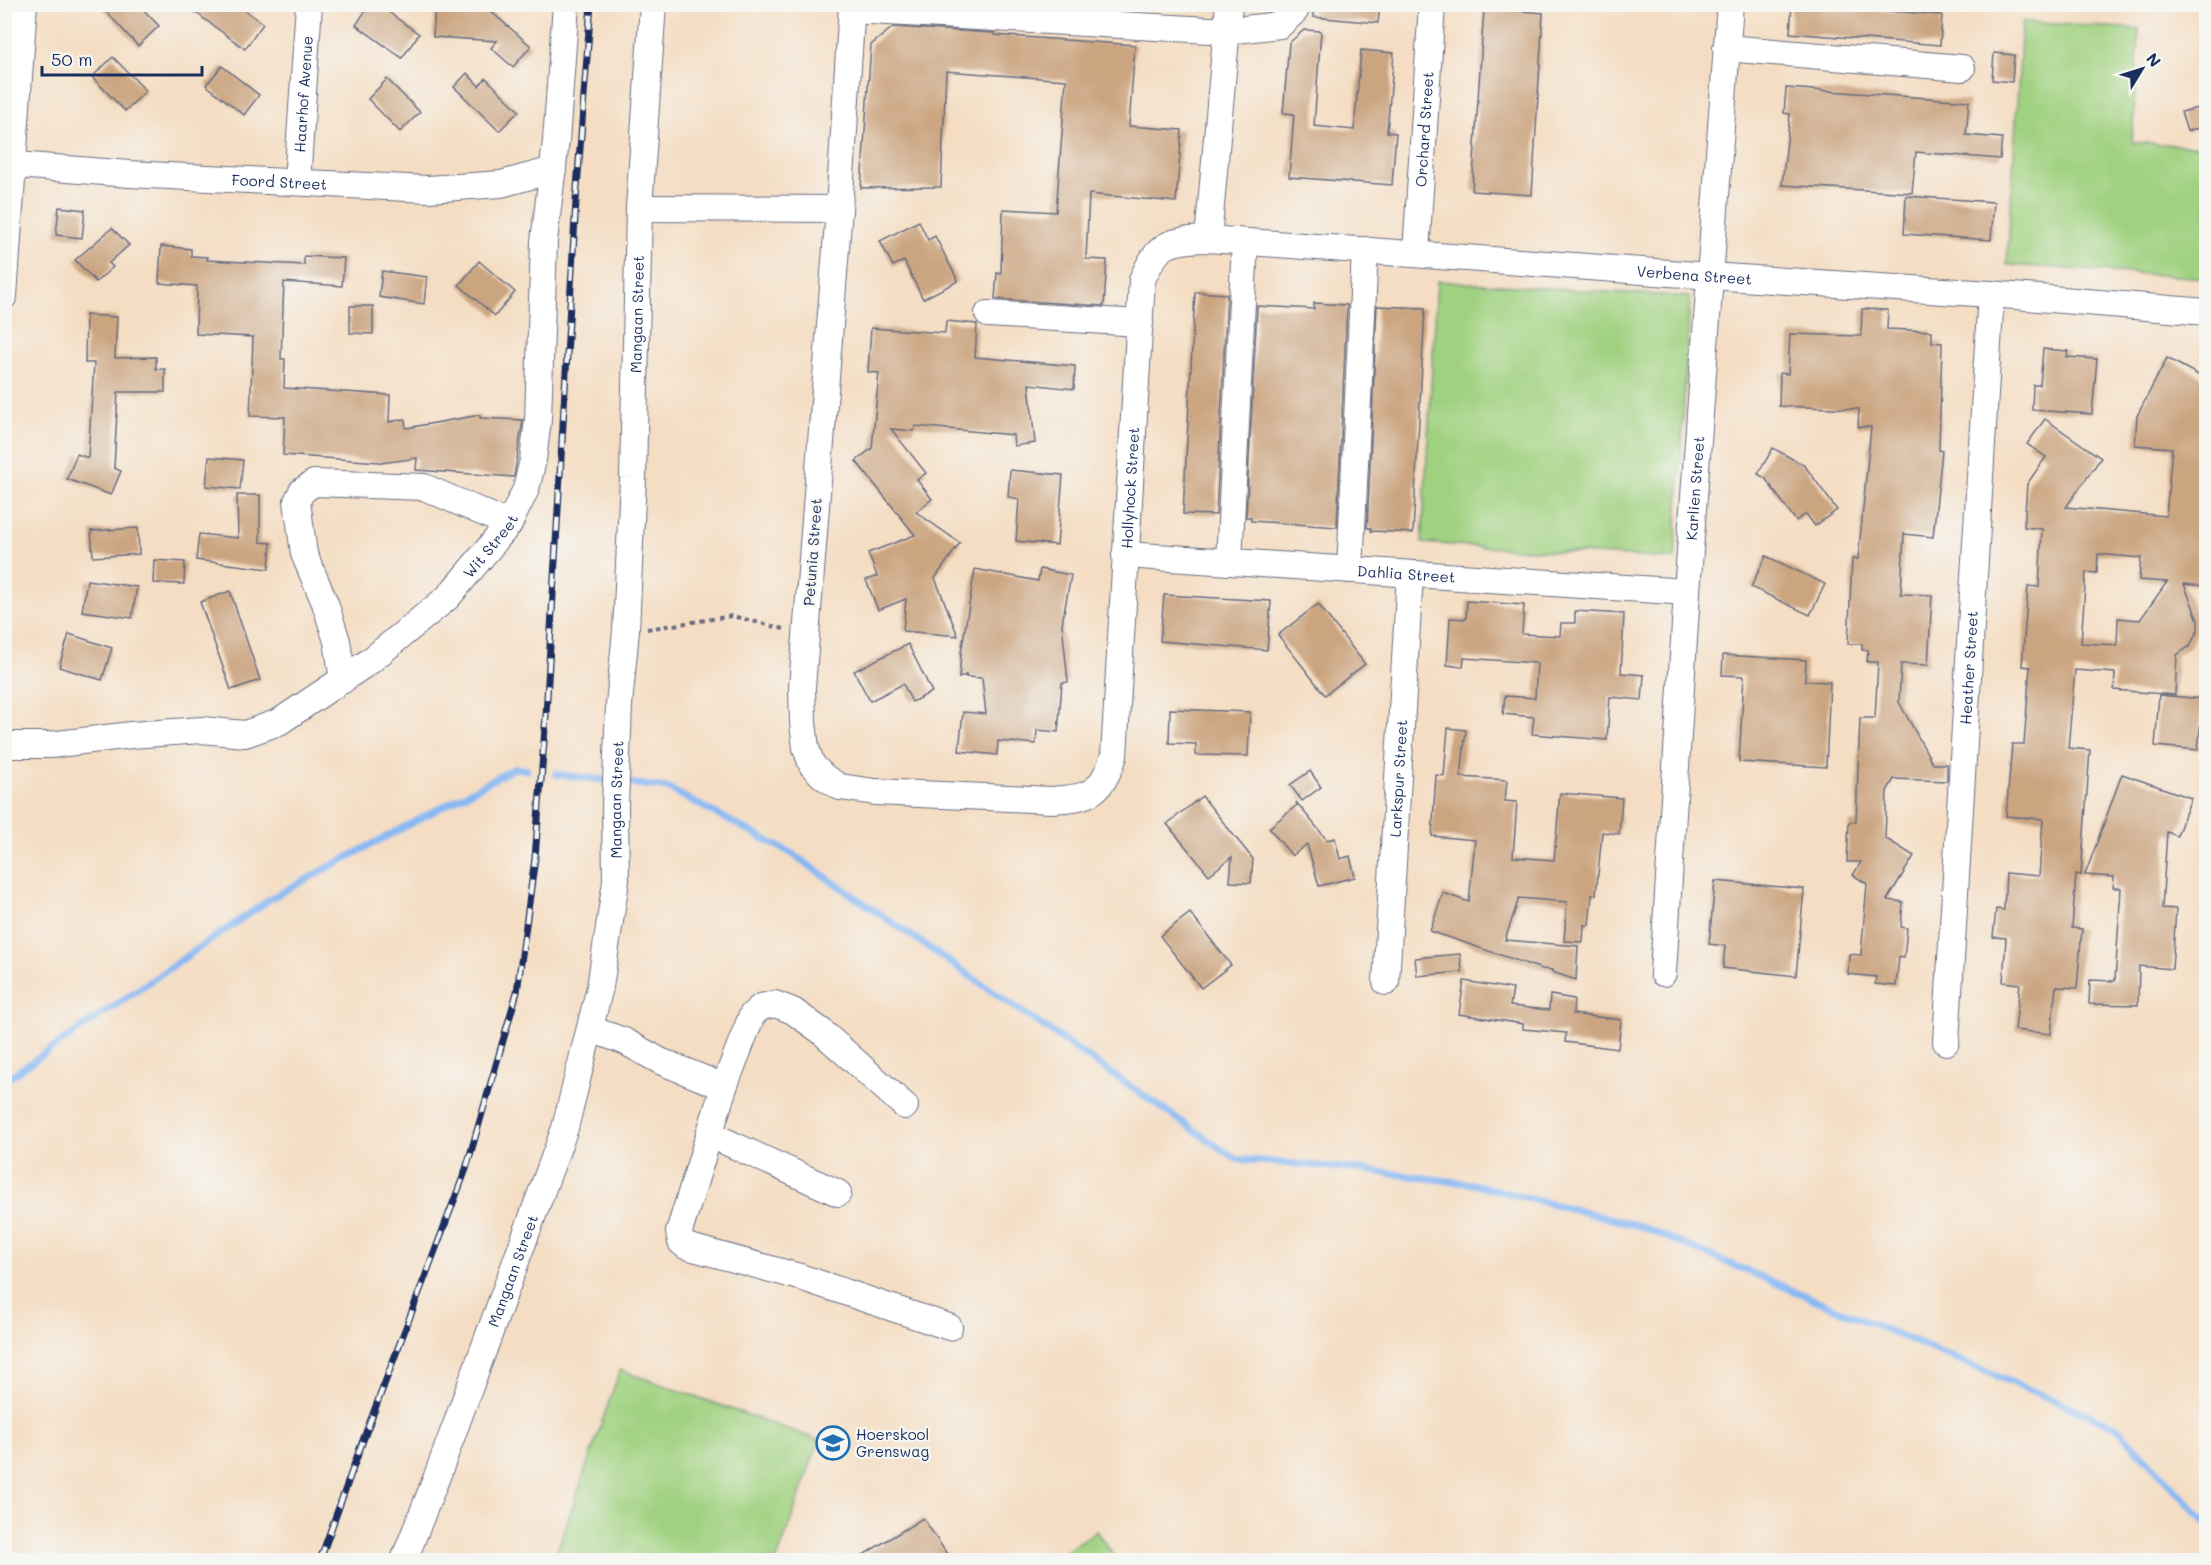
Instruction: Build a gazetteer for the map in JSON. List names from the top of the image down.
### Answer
{
  "streets": {
    "street": [
      "Haarhof Avenue",
      "Orchard Street",
      "Foord Street",
      "Verbena Street",
      "Mangaan Street",
      "Hollyhock Street",
      "Karlien Street",
      "Wit Street",
      "Petunia Street",
      "Dahlia Street",
      "Heather Street",
      "Larkspur Street"
    ]
  },
  "crossings": [
    ["Haarhof Avenue", "Foord Street"],
    ["Orchard Street", "Verbena Street"],
    ["Foord Street", "Wit Street"],
    ["Verbena Street", "Hollyhock Street"],
    ["Verbena Street", "Karlien Street"],
    ["Verbena Street", "Heather Street"],
    ["Hollyhock Street", "Petunia Street"],
    ["Hollyhock Street", "Dahlia Street"],
    ["Karlien Street", "Dahlia Street"],
    ["Dahlia Street", "Larkspur Street"]
  ],
  "places": {
    "school or university": ["Hoerskool Grenswag"]
  },
  "scale_bar": "50 m",
  "north": "top right"
}
